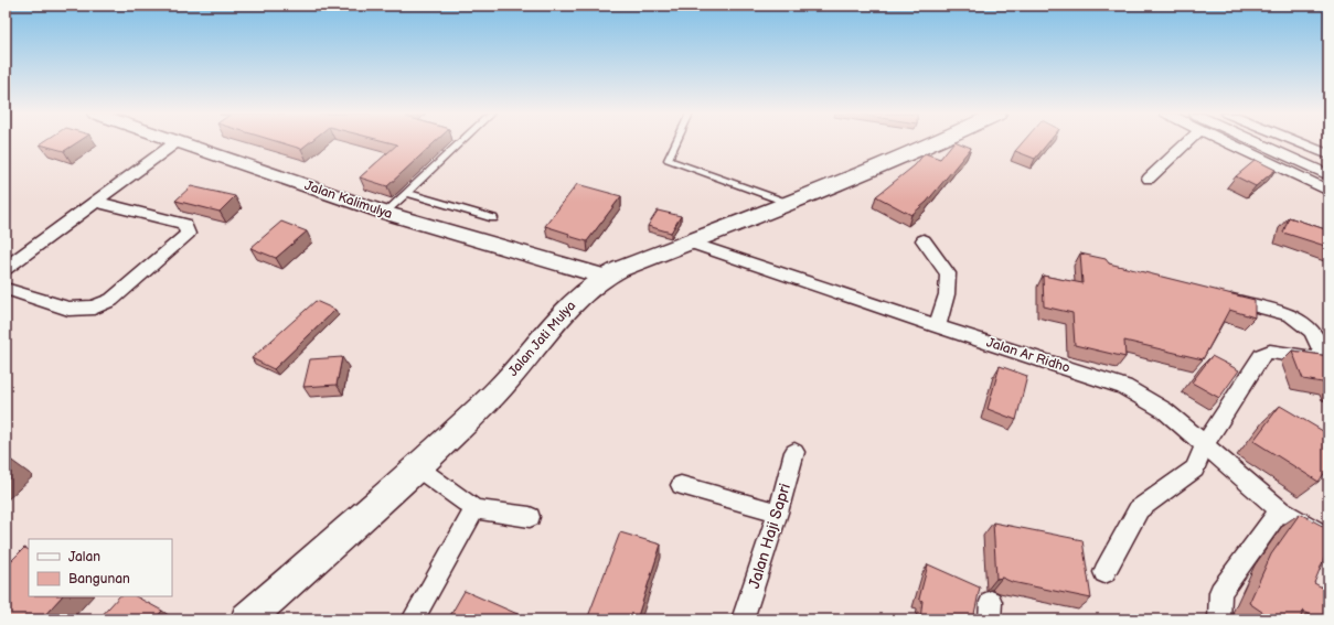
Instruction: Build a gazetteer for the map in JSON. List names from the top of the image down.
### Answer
{
  "streets": {
    "main road": ["Jalan Jati Mulya"],
    "street": ["Jalan Kalimulya", "Jalan Ar Ridho", "Jalan Haji Sapri"]
  },
  "crossings": [
    ["Jalan Kalimulya", "Jalan Jati Mulya"],
    ["Jalan Jati Mulya", "Jalan Ar Ridho"]
  ],
  "legend": ["Jalan", "Bangunan"]
}
